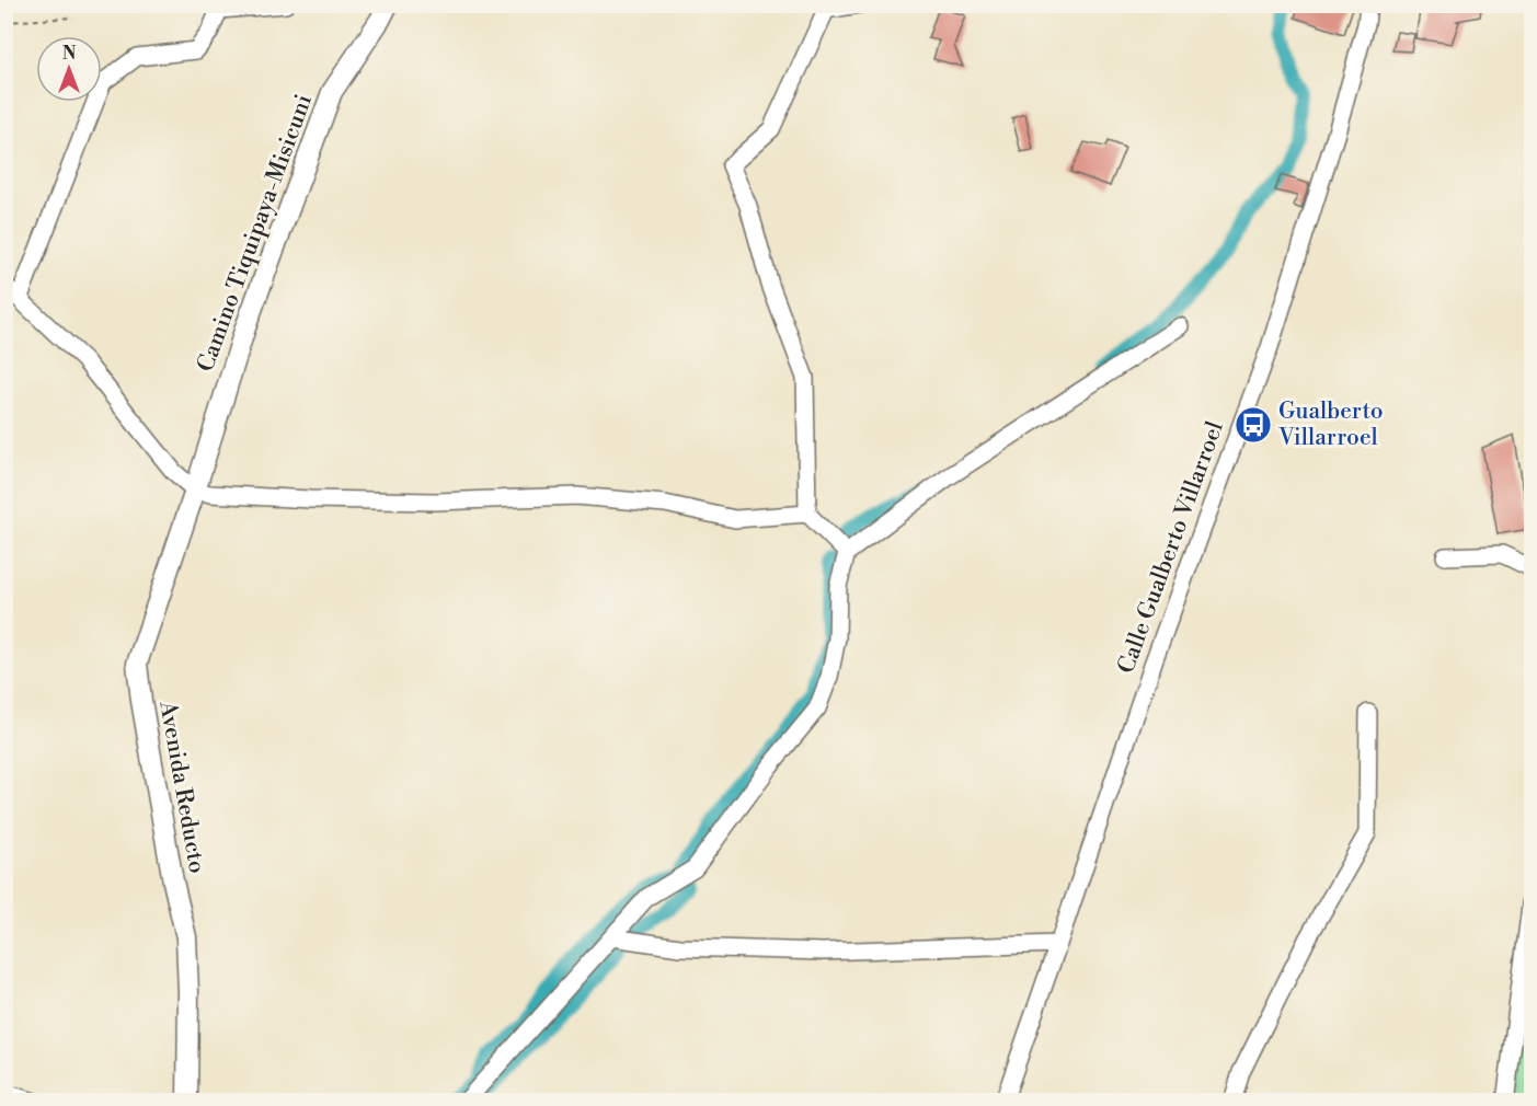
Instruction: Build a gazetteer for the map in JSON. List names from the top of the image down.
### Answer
{
  "streets": {
    "main road": ["Camino Tiquipaya-Misicuni", "Avenida Reducto"],
    "street": ["Calle Gualberto Villarroel"]
  },
  "crossings": [
    ["Camino Tiquipaya-Misicuni", "Avenida Reducto"]
  ],
  "places": {
    "bus stop": ["Gualberto Villarroel"]
  },
  "north": "top"
}
